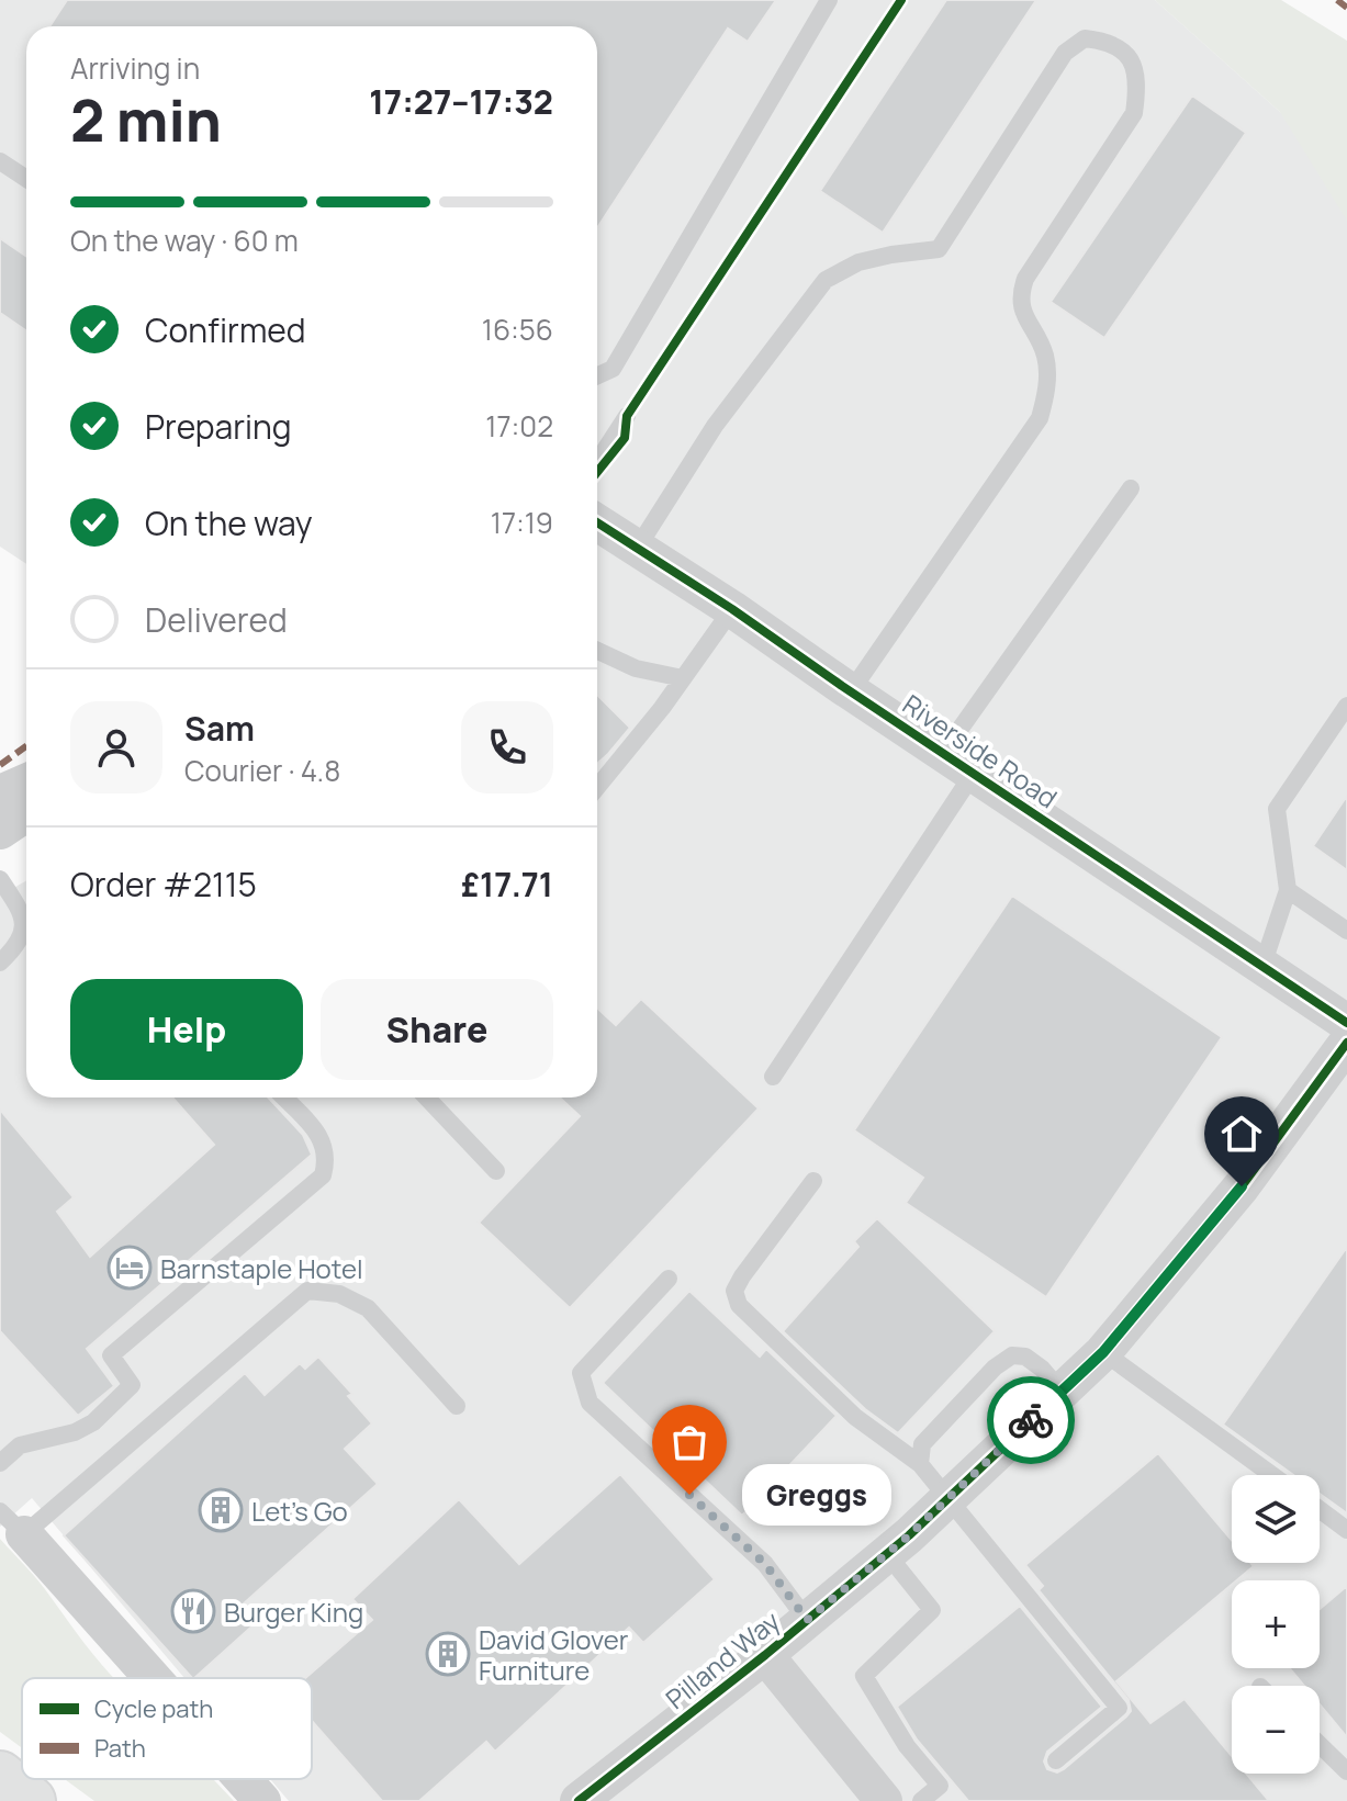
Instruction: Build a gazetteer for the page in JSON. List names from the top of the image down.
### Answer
{
  "streets": {
    "street": ["Riverside Road", "Pilland Way"]
  },
  "places": {
    "hotel": ["Barnstaple Hotel"],
    "other": ["Greggs"],
    "building": ["Let's Go", "David Glover Furniture"],
    "restaurant": ["Burger King"]
  },
  "legend": ["Cycle path", "Path"],
  "page": {
    "heading": ["2 min", "Arriving in", "17:27–17:32"],
    "panel": [
      "Sam",
      "Courier · 4.8",
      "Order #2115",
      "£17.71"
    ],
    "bar": "On the way · 60 m",
    "list": [
      ["Confirmed", "16:56"],
      ["Preparing", "17:02"],
      ["On the way", "17:19"],
      "Delivered"
    ],
    "buttons": ["Help", "Share"],
    "bubble": "Greggs",
    "map_buttons": ["+", "−"]
  }
}
